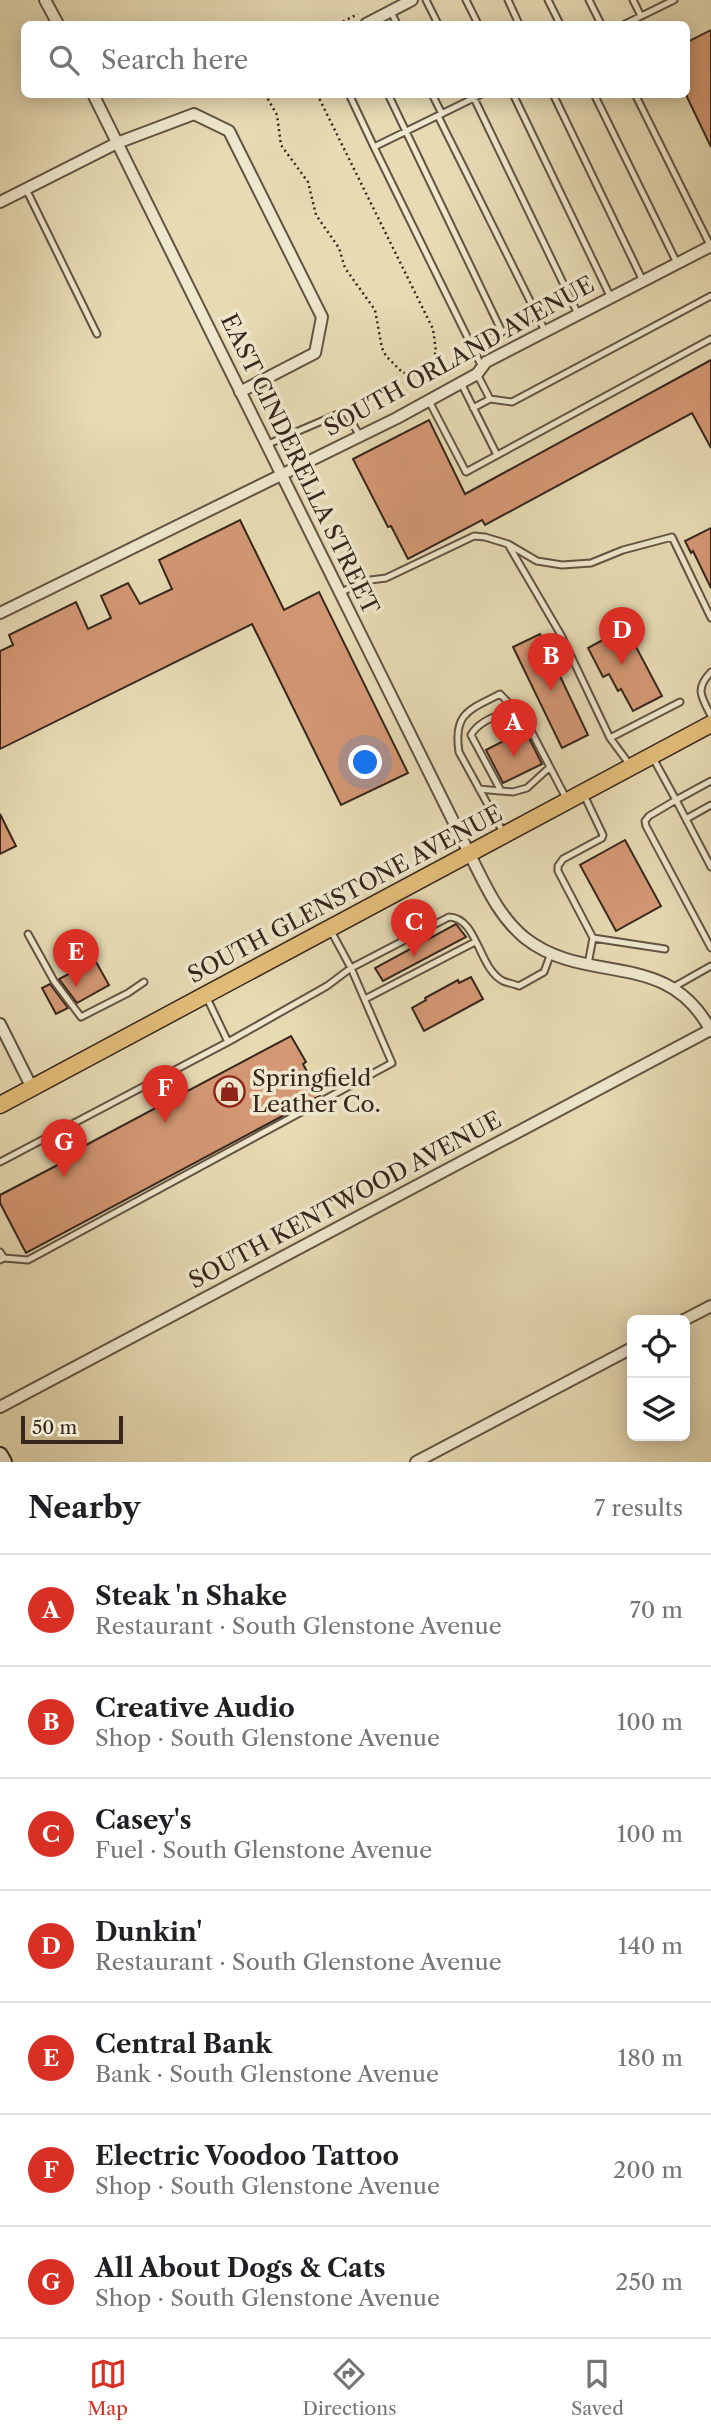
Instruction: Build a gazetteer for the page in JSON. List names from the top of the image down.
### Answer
{
  "streets": {
    "main road": ["SOUTH GLENSTONE AVENUE"],
    "street": ["SOUTH ORLAND AVENUE", "EAST CINDERELLA STREET", "SOUTH KENTWOOD AVENUE"]
  },
  "crossings": [
    ["SOUTH ORLAND AVENUE", "EAST CINDERELLA STREET"],
    ["EAST CINDERELLA STREET", "SOUTH GLENSTONE AVENUE"],
    ["EAST CINDERELLA STREET", "SOUTH KENTWOOD AVENUE"]
  ],
  "places": {
    "shop": ["Springfield Leather Co."]
  },
  "scale_bar": "50 m",
  "page": {
    "search": "Search here",
    "pins": [
      "D",
      "B",
      "A",
      "C",
      "E",
      "F",
      "G"
    ],
    "scale": "50 m",
    "heading": ["Nearby", "7 results"],
    "list": [
      {
        "mark": "A",
        "name": "Steak 'n Shake",
        "note": "Restaurant · South Glenstone Avenue",
        "value": "70 m"
      },
      {
        "mark": "B",
        "name": "Creative Audio",
        "note": "Shop · South Glenstone Avenue",
        "value": "100 m"
      },
      {
        "mark": "C",
        "name": "Casey's",
        "note": "Fuel · South Glenstone Avenue",
        "value": "100 m"
      },
      {
        "mark": "D",
        "name": "Dunkin'",
        "note": "Restaurant · South Glenstone Avenue",
        "value": "140 m"
      },
      {
        "mark": "E",
        "name": "Central Bank",
        "note": "Bank · South Glenstone Avenue",
        "value": "180 m"
      },
      {
        "mark": "F",
        "name": "Electric Voodoo Tattoo",
        "note": "Shop · South Glenstone Avenue",
        "value": "200 m"
      },
      {
        "mark": "G",
        "name": "All About Dogs & Cats",
        "note": "Shop · South Glenstone Avenue",
        "value": "250 m"
      }
    ],
    "nav": ["Map", "Directions", "Saved"]
  }
}
